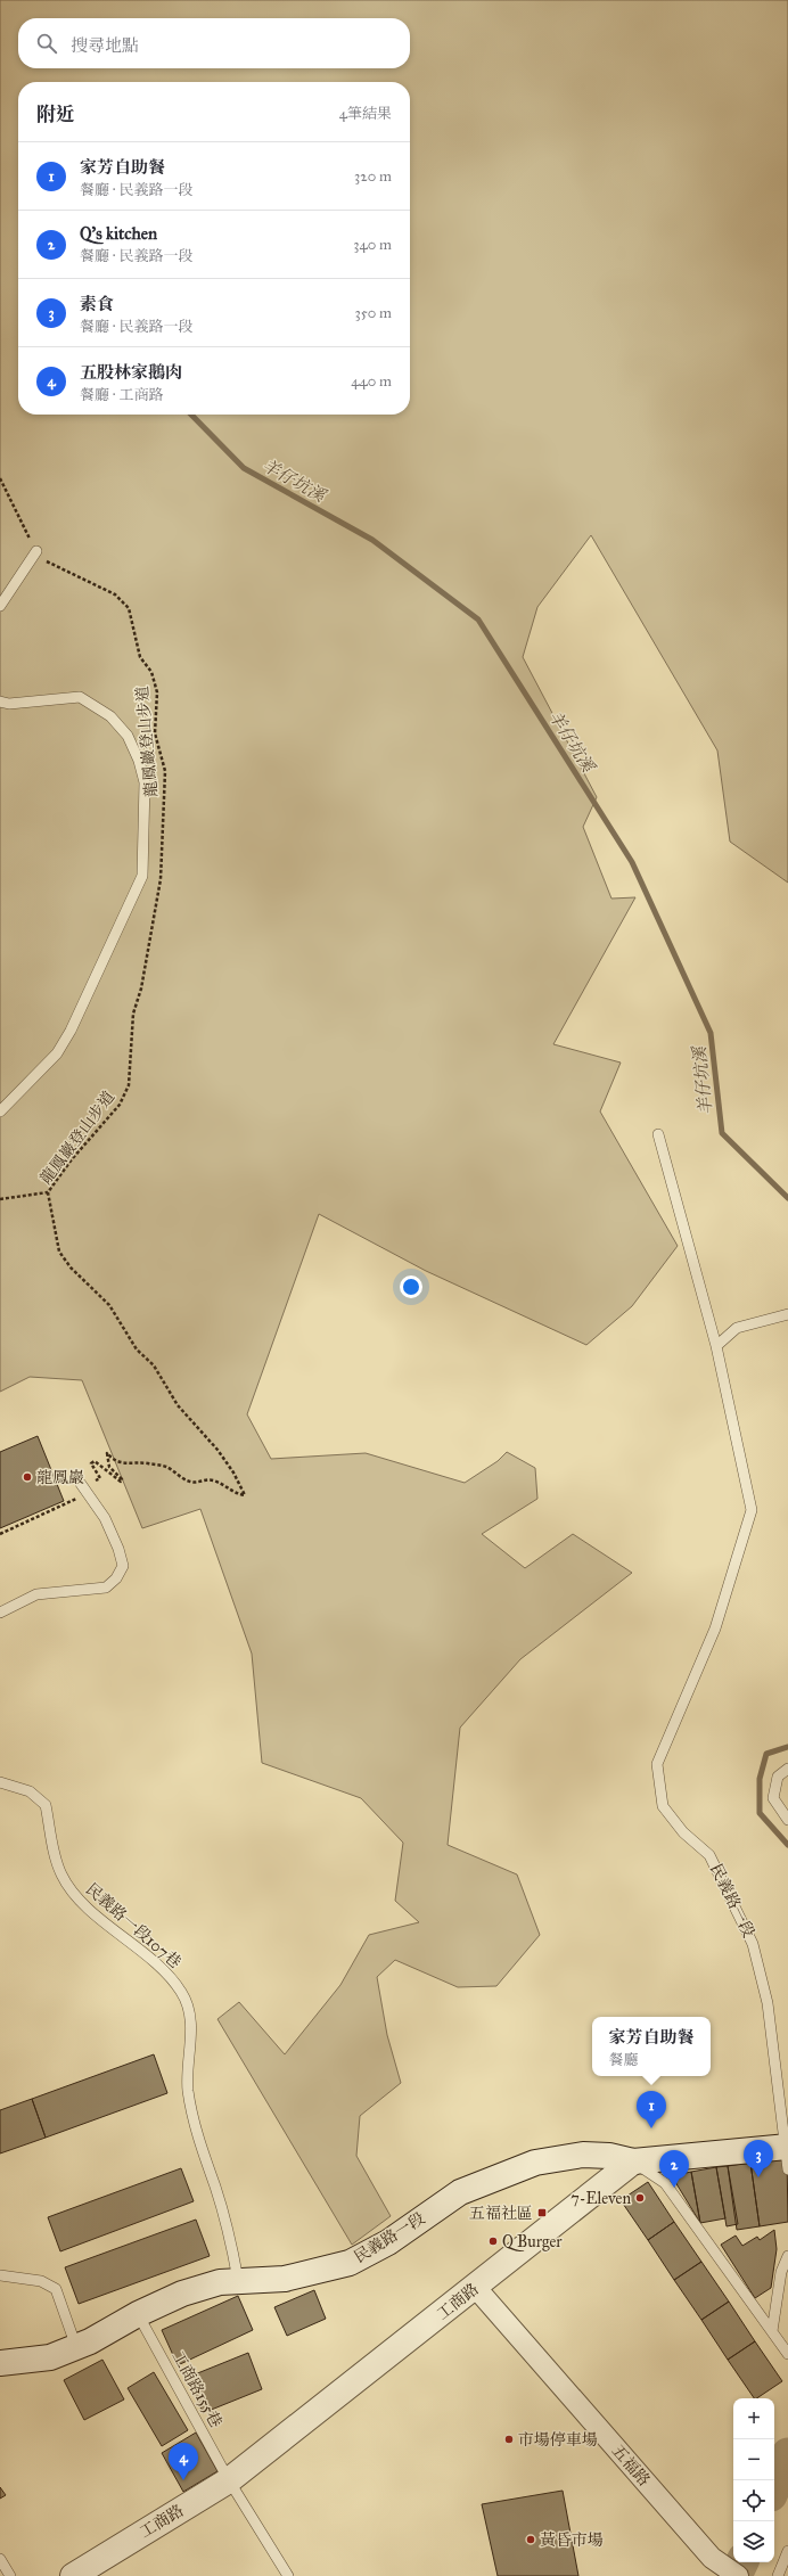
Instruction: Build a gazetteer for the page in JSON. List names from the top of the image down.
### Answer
{
  "streets": {
    "main road": ["民義路一段", "工商路"],
    "street": ["五福路"],
    "lane": ["民義路一段107巷", "工商路155巷"],
    "path": ["龍鳳巖登山步道"]
  },
  "crossings": [
    ["民義路一段", "民義路一段107巷"],
    ["民義路一段", "工商路"],
    ["民義路一段", "工商路155巷"],
    ["工商路", "工商路155巷"],
    ["工商路", "五福路"]
  ],
  "water": ["羊仔坑溪"],
  "places": {
    "other": [
      "龍鳳巖",
      "7-Eleven",
      "Q Burger",
      "市場停車場",
      "黃昏市場"
    ],
    "transit": ["五福社區"]
  },
  "page": {
    "search": "搜尋地點",
    "heading": ["附近", "4筆結果"],
    "list": [
      {
        "mark": "1",
        "name": "家芳自助餐",
        "note": "餐廳 · 民義路一段",
        "value": "320 m"
      },
      {
        "mark": "2",
        "name": "Q's kitchen",
        "note": "餐廳 · 民義路一段",
        "value": "340 m"
      },
      {
        "mark": "3",
        "name": "素食",
        "note": "餐廳 · 民義路一段",
        "value": "350 m"
      },
      {
        "mark": "4",
        "name": "五股林家鵝肉",
        "note": "餐廳 · 工商路",
        "value": "440 m"
      }
    ],
    "popup": ["家芳自助餐", "餐廳"],
    "pins": [
      "1",
      "3",
      "2",
      "4"
    ],
    "map_buttons": ["+", "−"]
  }
}
